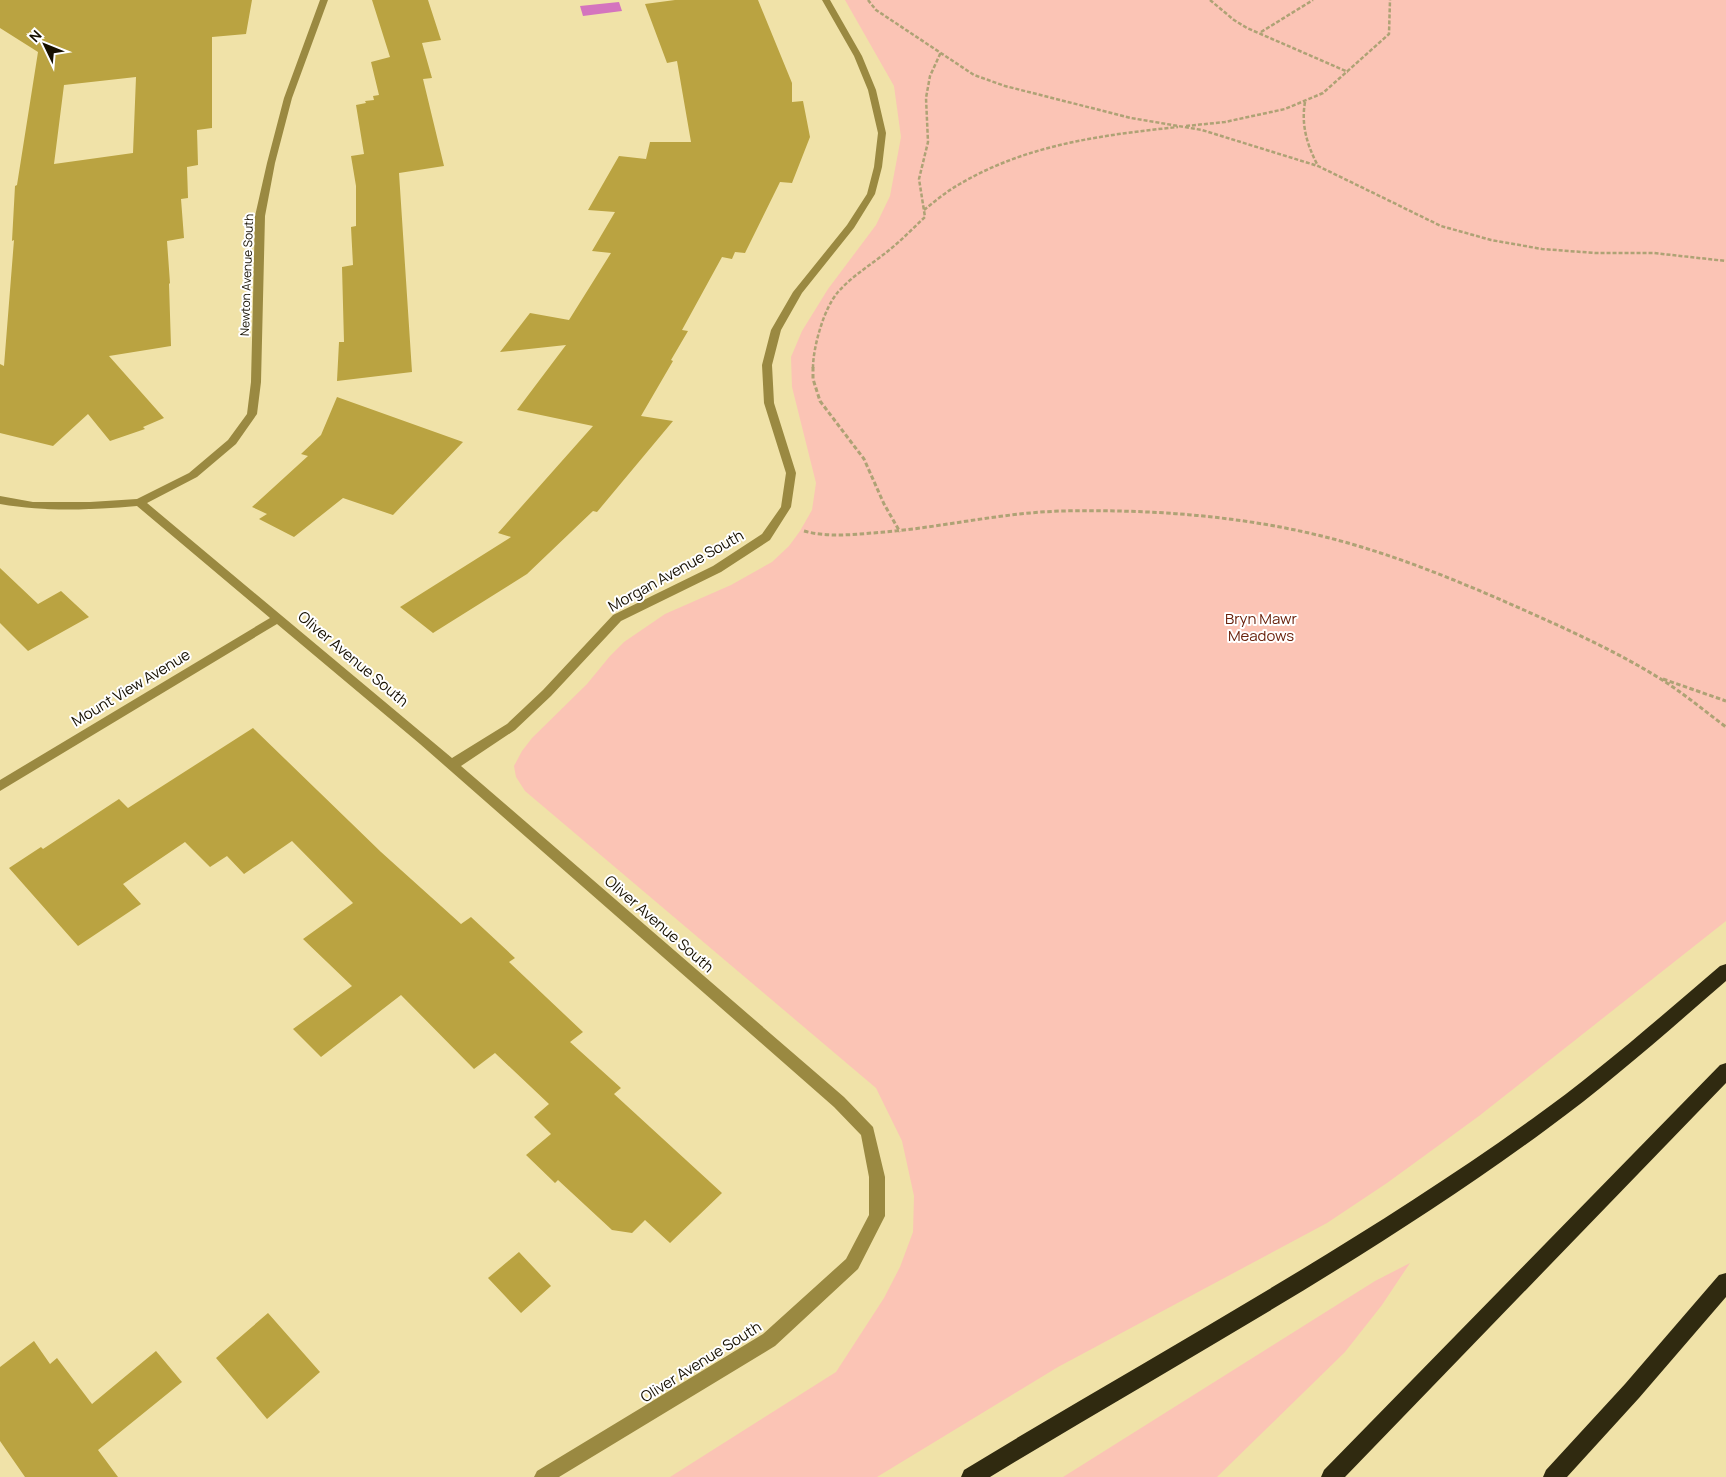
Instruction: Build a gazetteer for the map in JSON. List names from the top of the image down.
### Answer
{
  "streets": {
    "street": [
      "Newton Avenue South",
      "Morgan Avenue South",
      "Oliver Avenue South",
      "Mount View Avenue"
    ]
  },
  "crossings": [
    ["Newton Avenue South", "Oliver Avenue South"],
    ["Morgan Avenue South", "Oliver Avenue South"],
    ["Oliver Avenue South", "Mount View Avenue"]
  ],
  "parks": ["Bryn Mawr Meadows"],
  "north": "top left"
}
